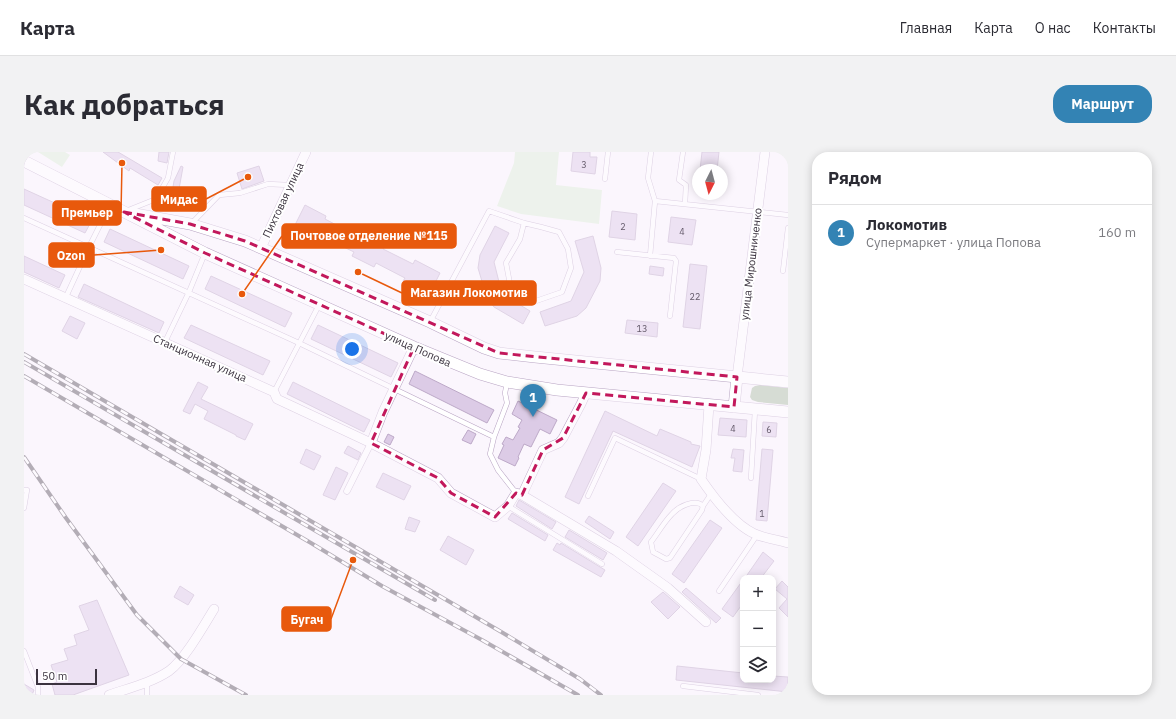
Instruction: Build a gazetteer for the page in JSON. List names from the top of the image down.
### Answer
{
  "streets": {
    "street": [
      "Пихтовая улица",
      "улица Мирошниченко",
      "улица Попова",
      "Станционная улица"
    ]
  },
  "crossings": [
    ["Пихтовая улица", "улица Попова"],
    ["улица Мирошниченко", "улица Попова"]
  ],
  "places": [
    "Премьер",
    "Мидас",
    "Ozon",
    "Магазин Локомотив",
    "Почтовое отделение №115",
    "Бугач"
  ],
  "house_numbers": [
    "3",
    "2",
    "4",
    "22",
    "13",
    "4",
    "6",
    "1"
  ],
  "scale_bar": "50 m",
  "north": "bottom",
  "page": {
    "header": "Карта",
    "nav": [
      "Главная",
      "Карта",
      "О нас",
      "Контакты"
    ],
    "buttons": "Маршрут",
    "title": "Как добраться",
    "heading": "Рядом",
    "list": [
      {
        "mark": "1",
        "name": "Локомотив",
        "note": "Супермаркет · улица Попова",
        "value": "160 m"
      }
    ],
    "pins": "1",
    "map_buttons": ["+", "−"],
    "scale": "50 m"
  }
}
